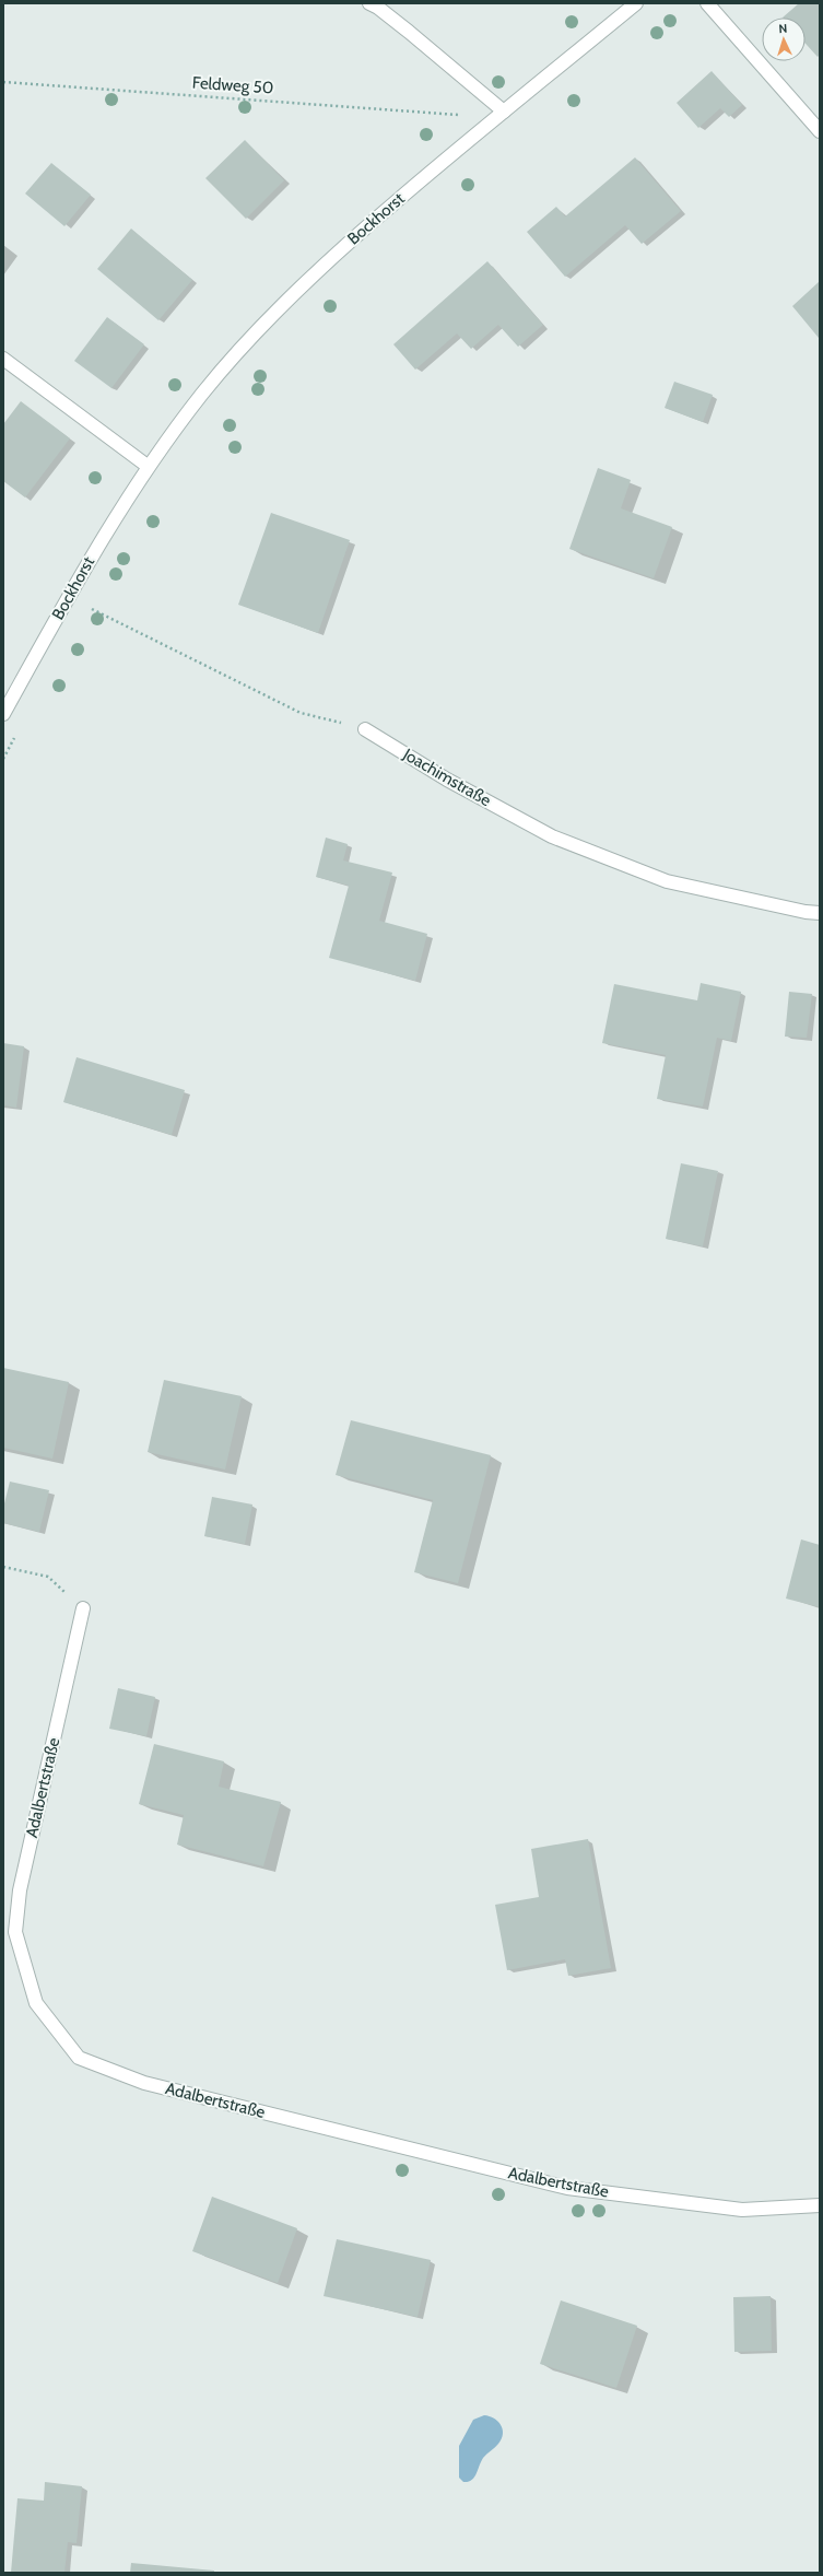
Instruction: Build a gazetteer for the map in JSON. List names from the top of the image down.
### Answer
{
  "streets": {
    "street": ["Bockhorst", "Joachimstraße", "Adalbertstraße"],
    "path": ["Feldweg 50"]
  },
  "north": "top"
}
